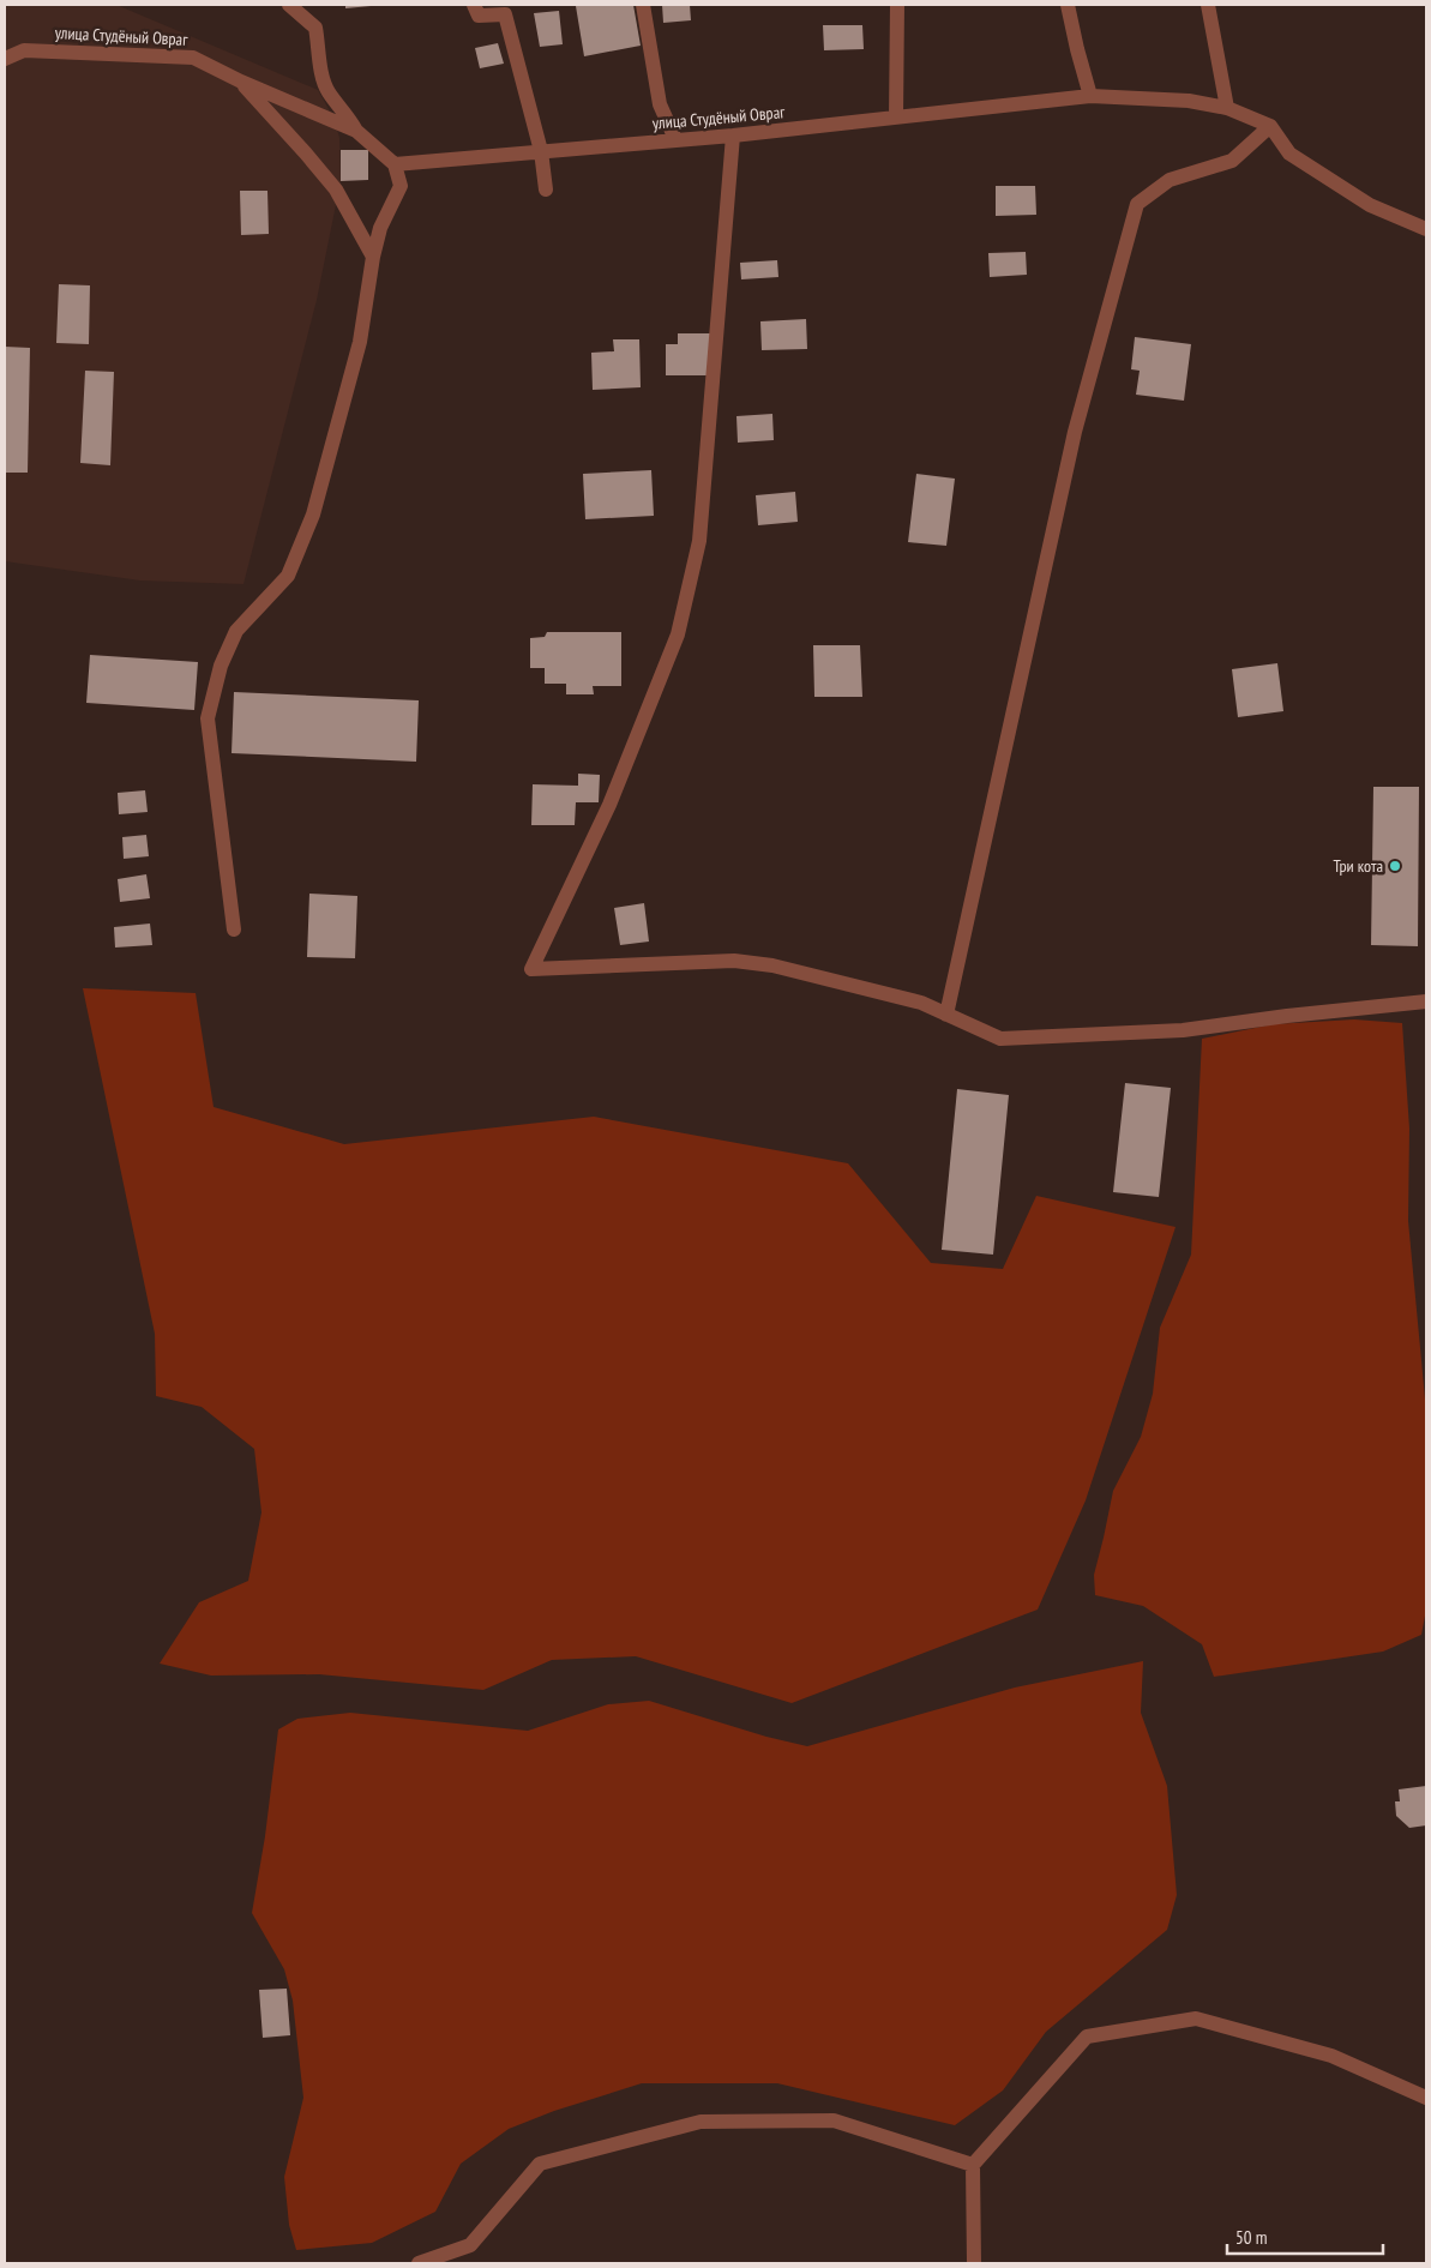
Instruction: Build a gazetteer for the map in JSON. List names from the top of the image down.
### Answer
{
  "streets": {
    "street": ["улица Студёный Овраг"]
  },
  "places": ["Три кота"],
  "scale_bar": "50 m"
}
